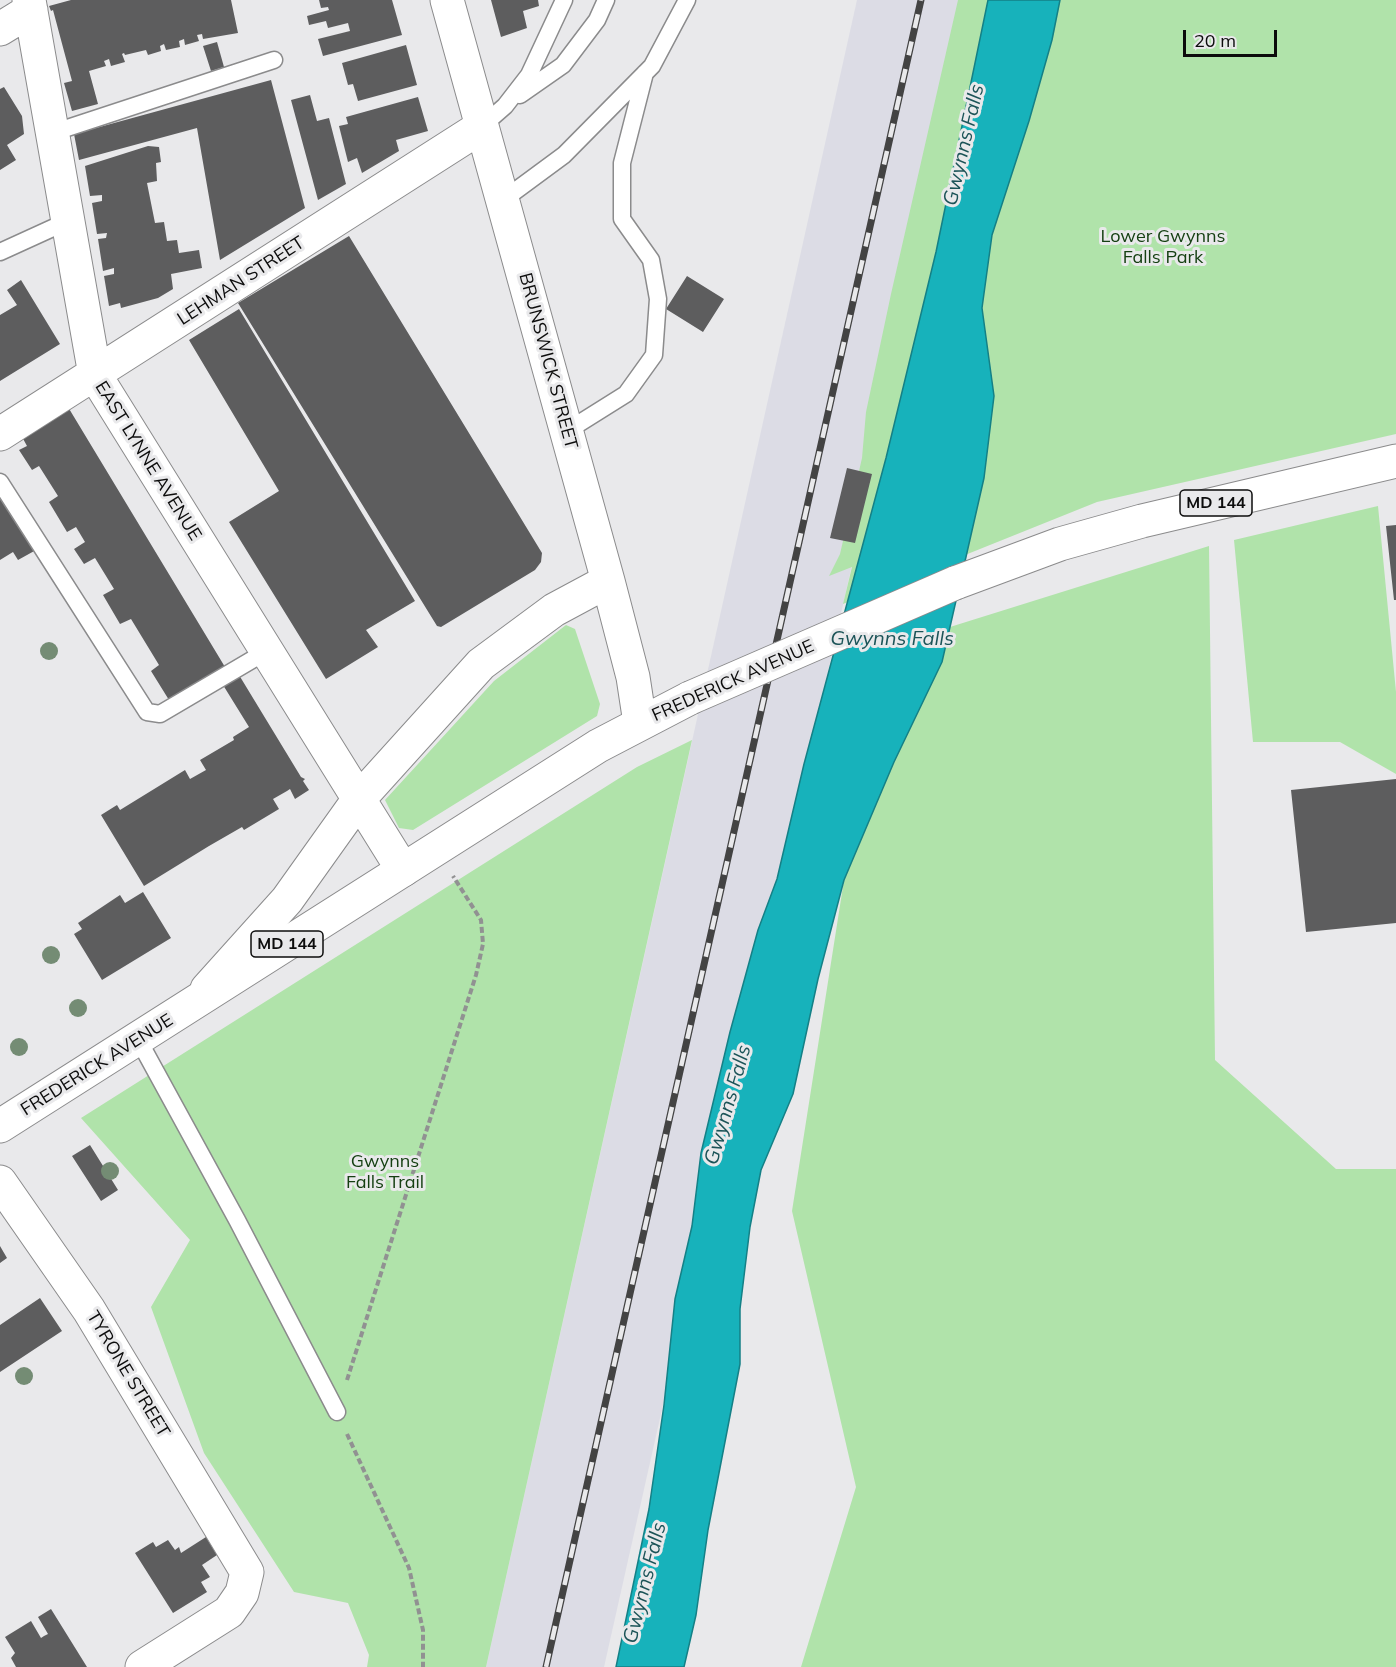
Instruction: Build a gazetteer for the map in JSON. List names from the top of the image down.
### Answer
{
  "streets": {
    "street": [
      "LEHMAN STREET",
      "BRUNSWICK STREET",
      "EAST LYNNE AVENUE",
      "MD 144",
      "FREDERICK AVENUE",
      "TYRONE STREET"
    ]
  },
  "crossings": [
    ["LEHMAN STREET", "BRUNSWICK STREET"],
    ["LEHMAN STREET", "EAST LYNNE AVENUE"],
    ["BRUNSWICK STREET", "FREDERICK AVENUE"],
    ["EAST LYNNE AVENUE", "FREDERICK AVENUE"]
  ],
  "water": ["Gwynns Falls"],
  "parks": ["Lower Gwynns Falls Park", "Gwynns Falls Trail"],
  "scale_bar": "20 m"
}
